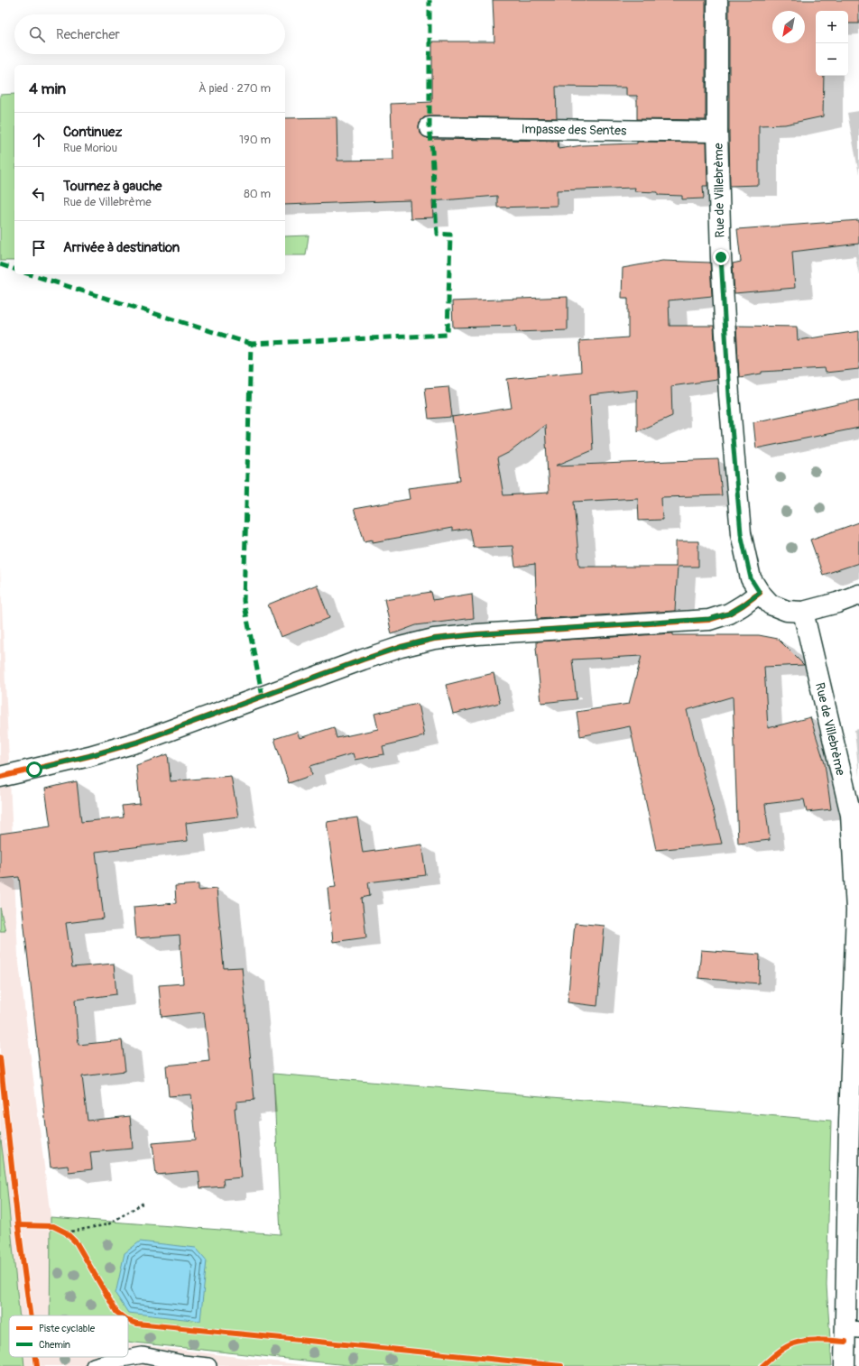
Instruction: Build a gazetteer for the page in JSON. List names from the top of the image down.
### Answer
{
  "streets": {
    "street": ["Impasse des Sentes", "Rue de Villebrème"]
  },
  "crossings": [
    ["Impasse des Sentes", "Rue de Villebrème"]
  ],
  "legend": ["Piste cyclable", "Chemin"],
  "north": "bottom left",
  "page": {
    "map_buttons": ["+", "−"],
    "search": "Rechercher",
    "heading": ["4 min", "À pied · 270 m"],
    "list": [
      ["Continuez", "Rue Moriou", "190 m"],
      ["Tournez à gauche", "Rue de Villebrème", "80 m"],
      "Arrivée à destination"
    ]
  }
}
